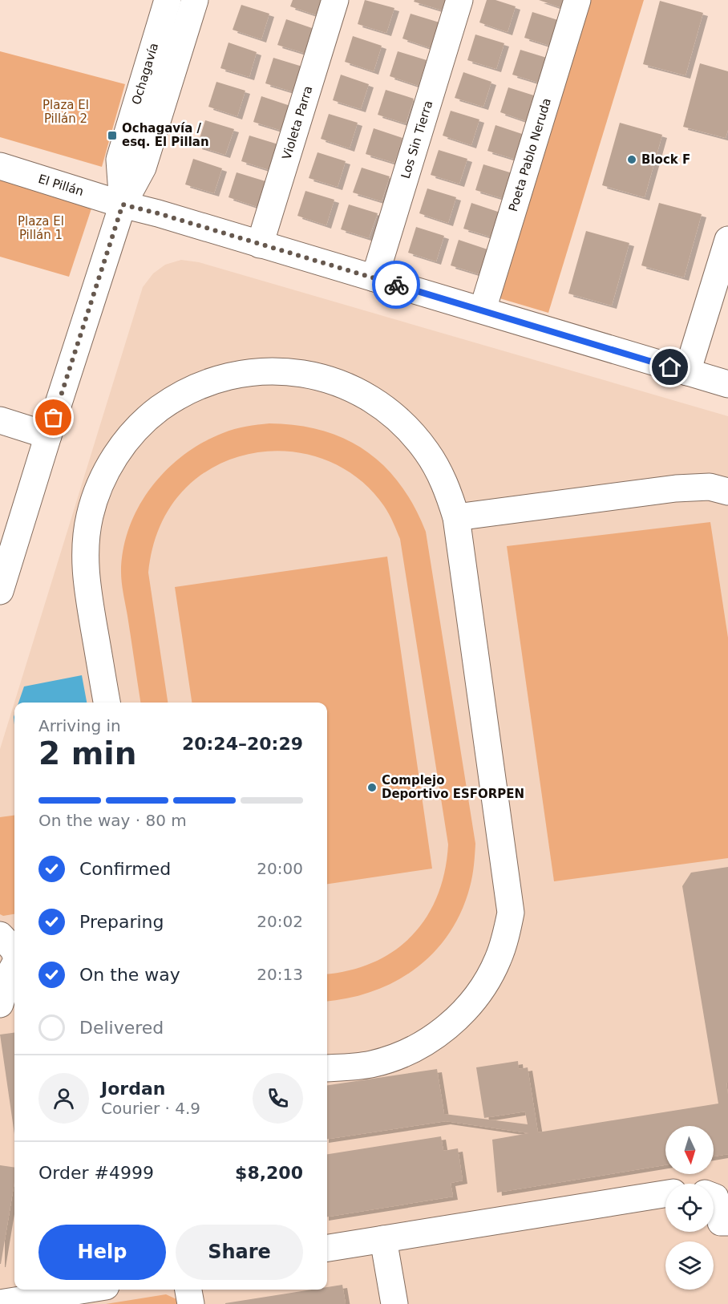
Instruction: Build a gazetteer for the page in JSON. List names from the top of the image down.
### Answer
{
  "streets": {
    "street": [
      "Ochagavía",
      "Violeta Parra",
      "Los Sin Tierra",
      "Poeta Pablo Neruda",
      "El Pillán"
    ]
  },
  "crossings": [
    ["Ochagavía", "El Pillán"],
    ["Violeta Parra", "El Pillán"],
    ["Los Sin Tierra", "El Pillán"],
    ["Poeta Pablo Neruda", "El Pillán"]
  ],
  "parks": ["Plaza El Pillán 2", "Plaza El Pillán 1"],
  "places": {
    "transit": ["Ochagavía / esq. El Pillan"],
    "other": ["Block F", "Complejo Deportivo ESFORPEN"]
  },
  "north": "bottom",
  "page": {
    "heading": ["2 min", "Arriving in", "20:24–20:29"],
    "panel": [
      "Jordan",
      "Courier · 4.9",
      "Order #4999",
      "$8,200"
    ],
    "bar": "On the way · 80 m",
    "list": [
      ["Confirmed", "20:00"],
      ["Preparing", "20:02"],
      ["On the way", "20:13"],
      "Delivered"
    ],
    "buttons": ["Help", "Share"]
  }
}
